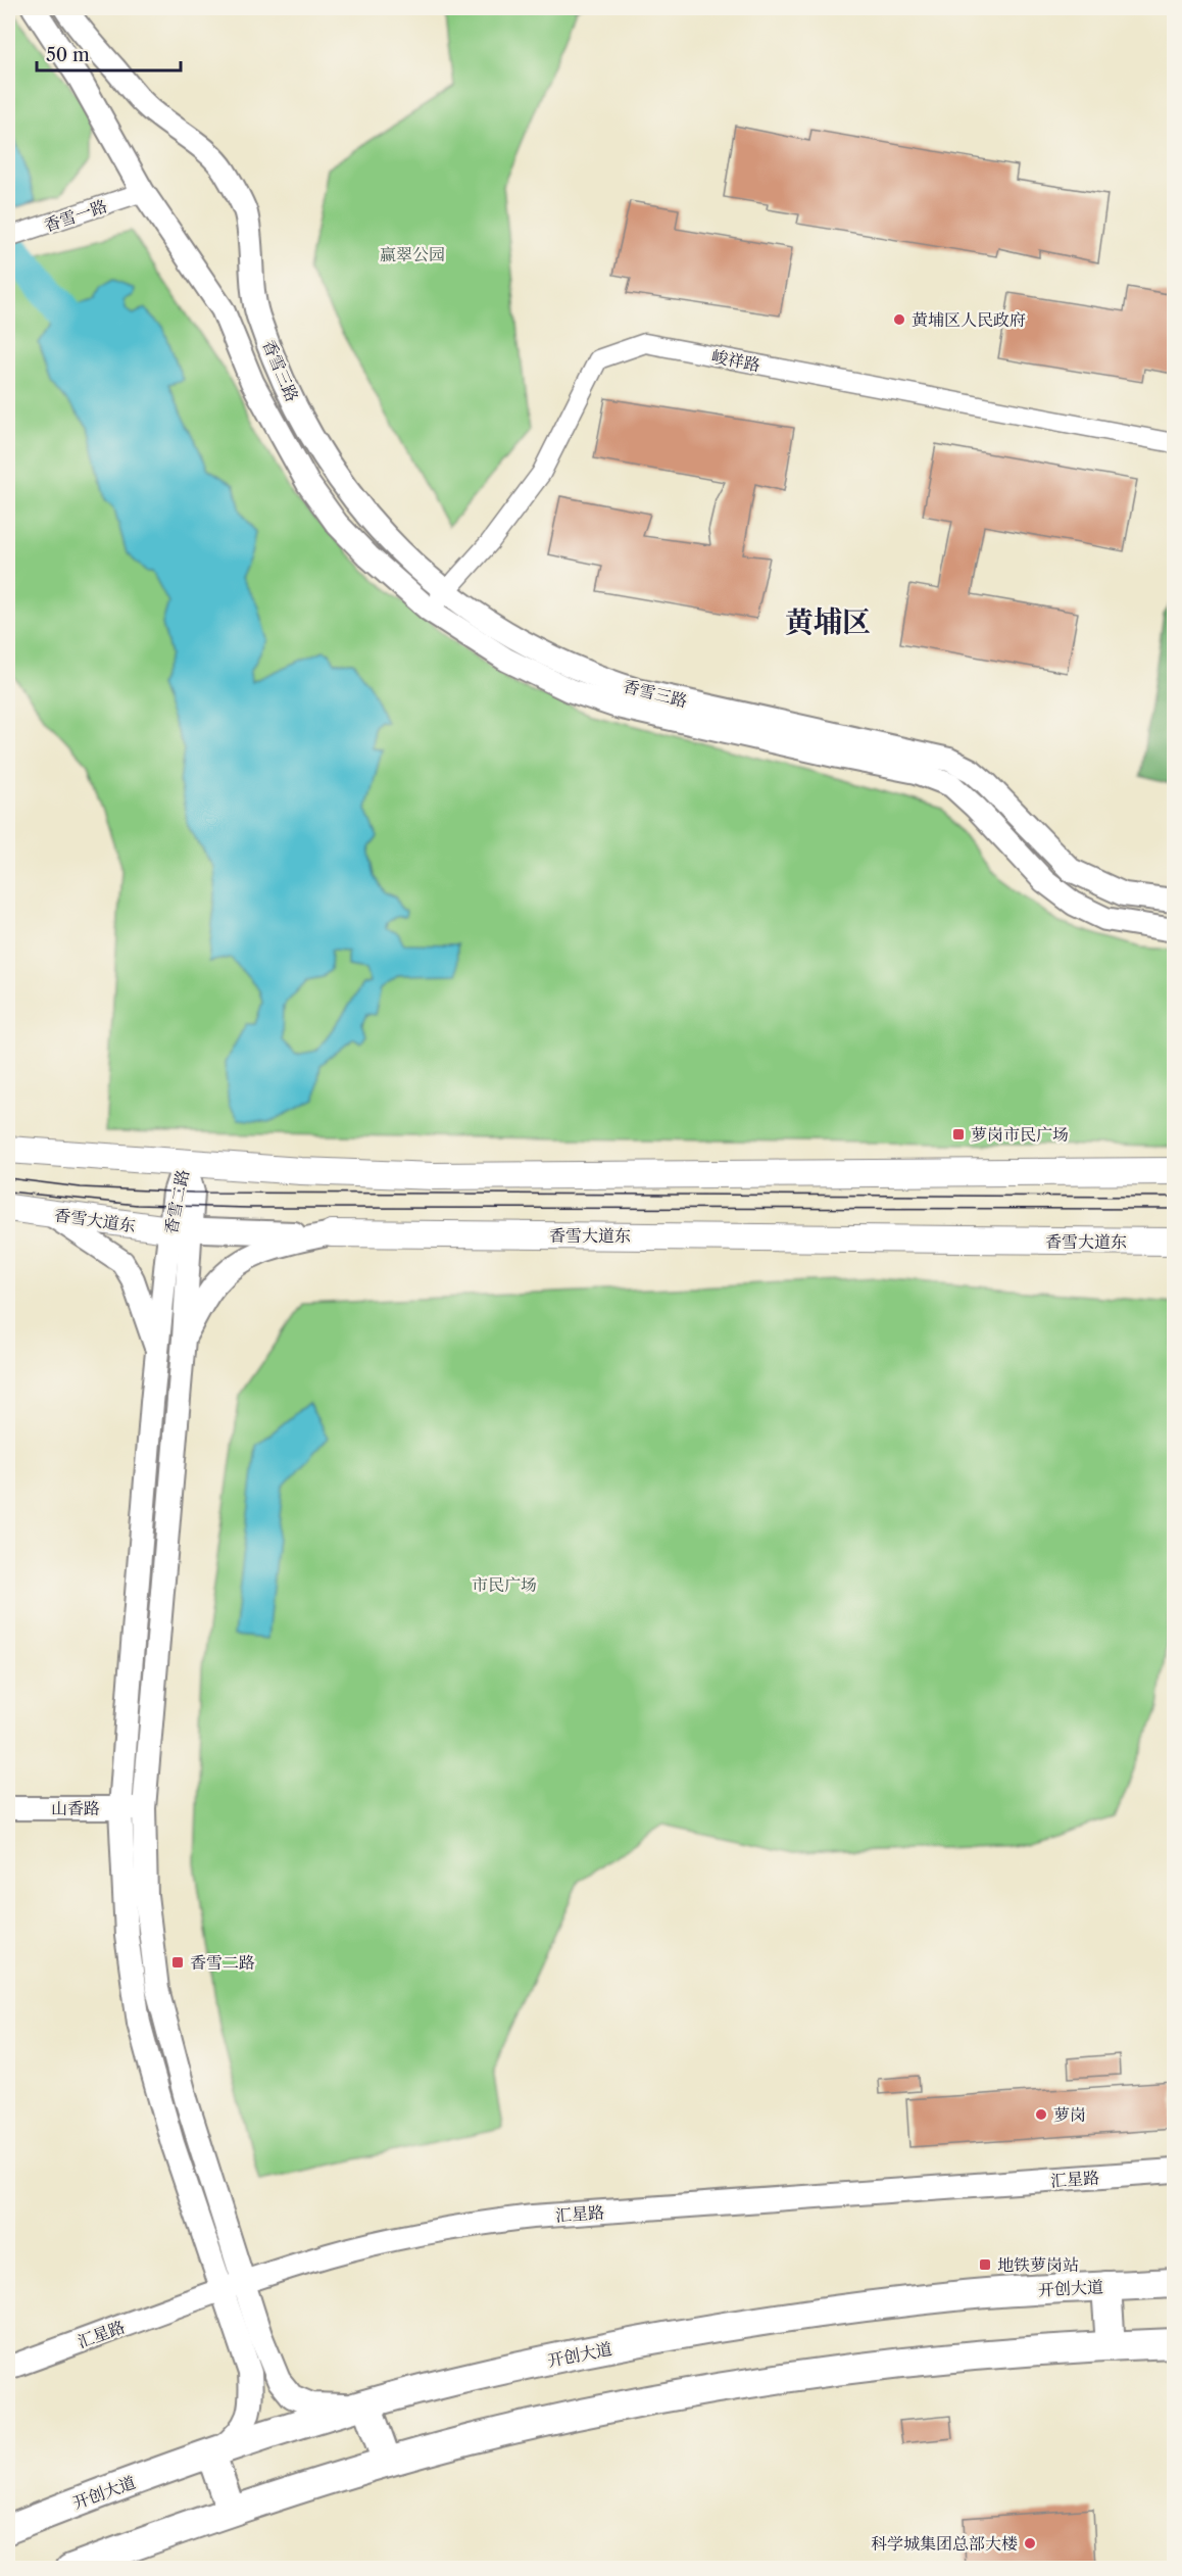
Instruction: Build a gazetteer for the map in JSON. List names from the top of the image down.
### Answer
{
  "streets": {
    "main road": ["香雪大道东", "开创大道"],
    "street": [
      "香雪一路",
      "峻祥路",
      "香雪三路",
      "香雪二路",
      "山香路",
      "汇星路"
    ]
  },
  "crossings": [
    ["香雪一路", "香雪三路"],
    ["峻祥路", "香雪三路"],
    ["香雪二路", "香雪大道东"],
    ["香雪二路", "山香路"],
    ["香雪二路", "汇星路"]
  ],
  "districts": ["黄埔区"],
  "parks": ["赢翠公园", "市民广场"],
  "places": {
    "other": ["黄埔区人民政府", "萝岗", "科学城集团总部大楼"],
    "transit": ["萝岗市民广场", "香雪二路", "地铁萝岗站"]
  },
  "scale_bar": "50 m"
}
